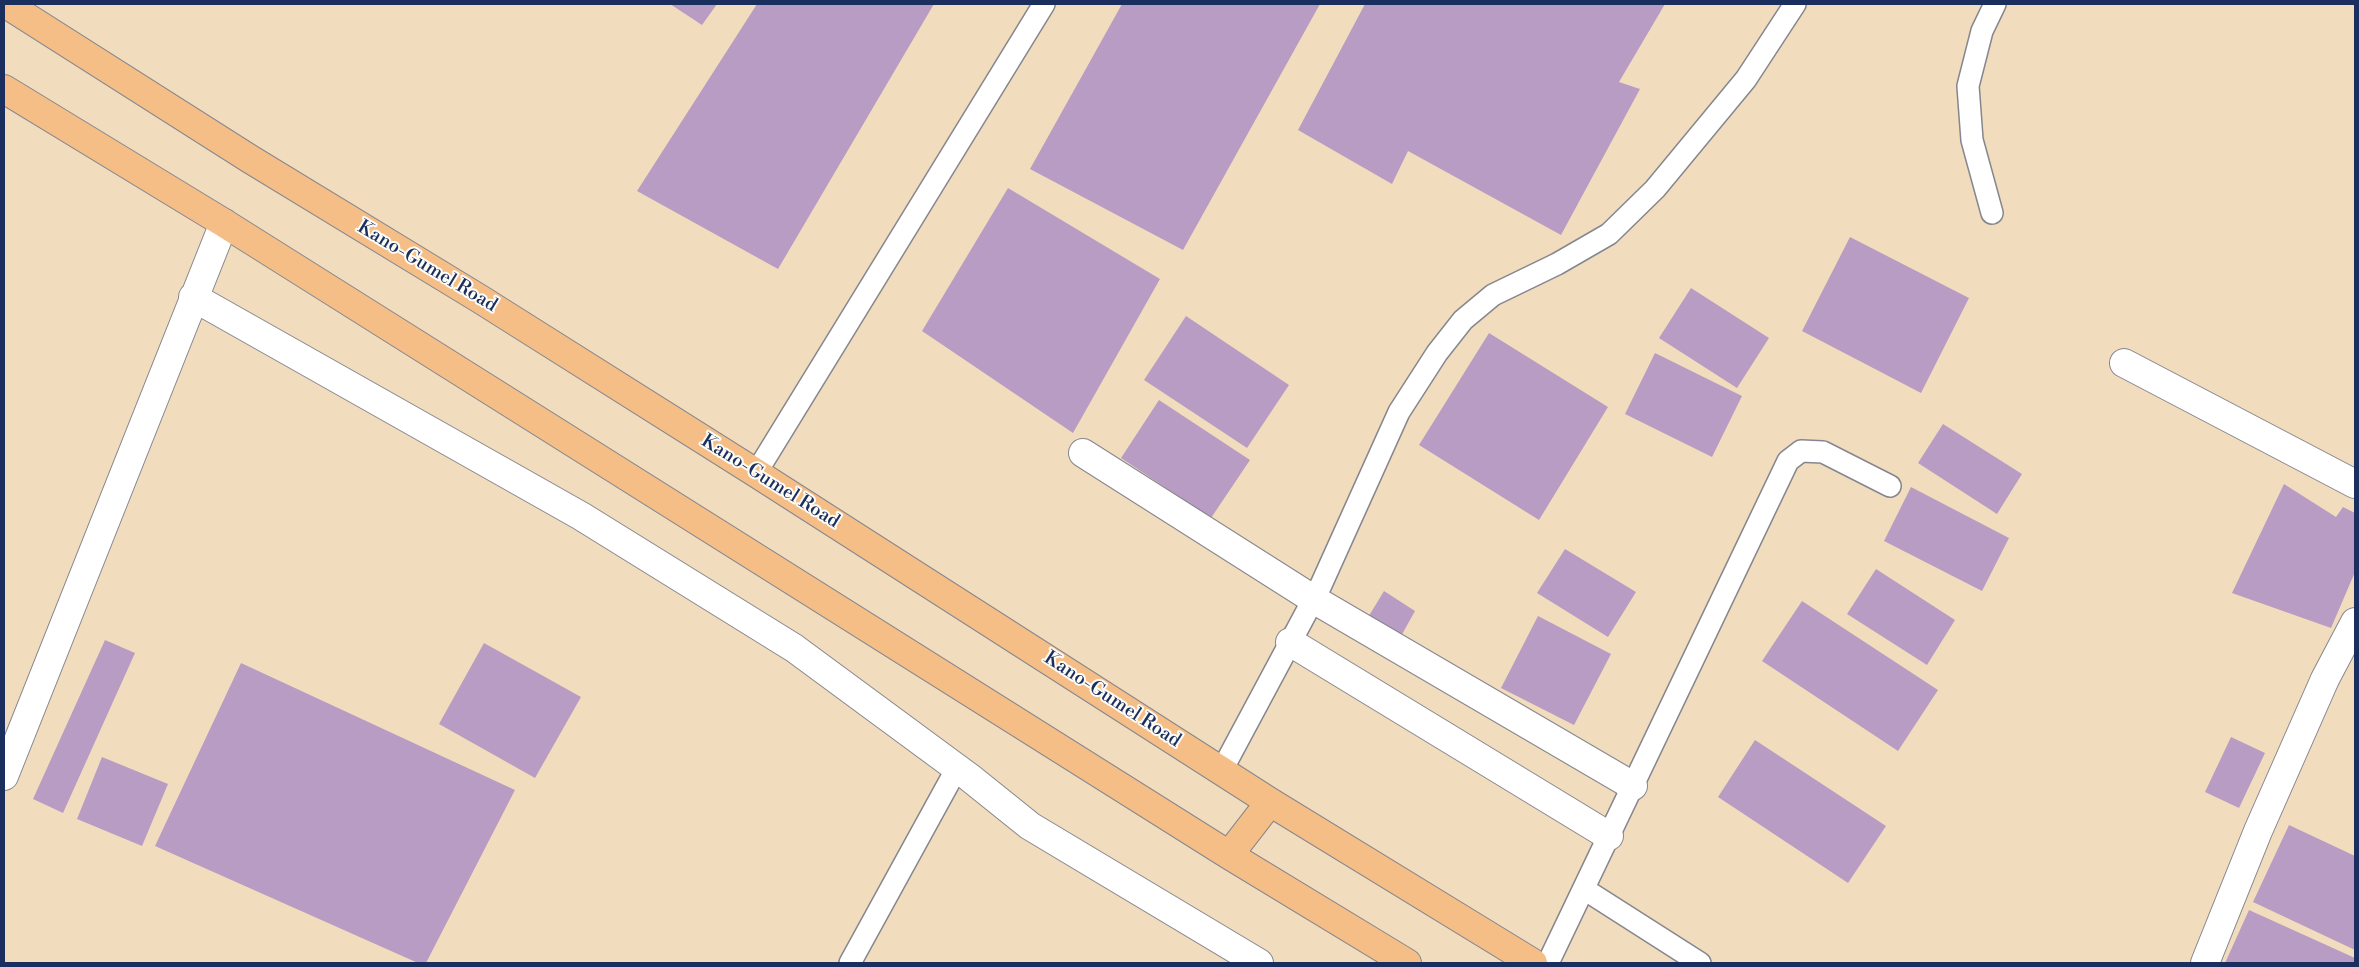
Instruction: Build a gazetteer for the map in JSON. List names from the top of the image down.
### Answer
{
  "streets": {
    "main road": ["Kano-Gumel Road"]
  }
}
